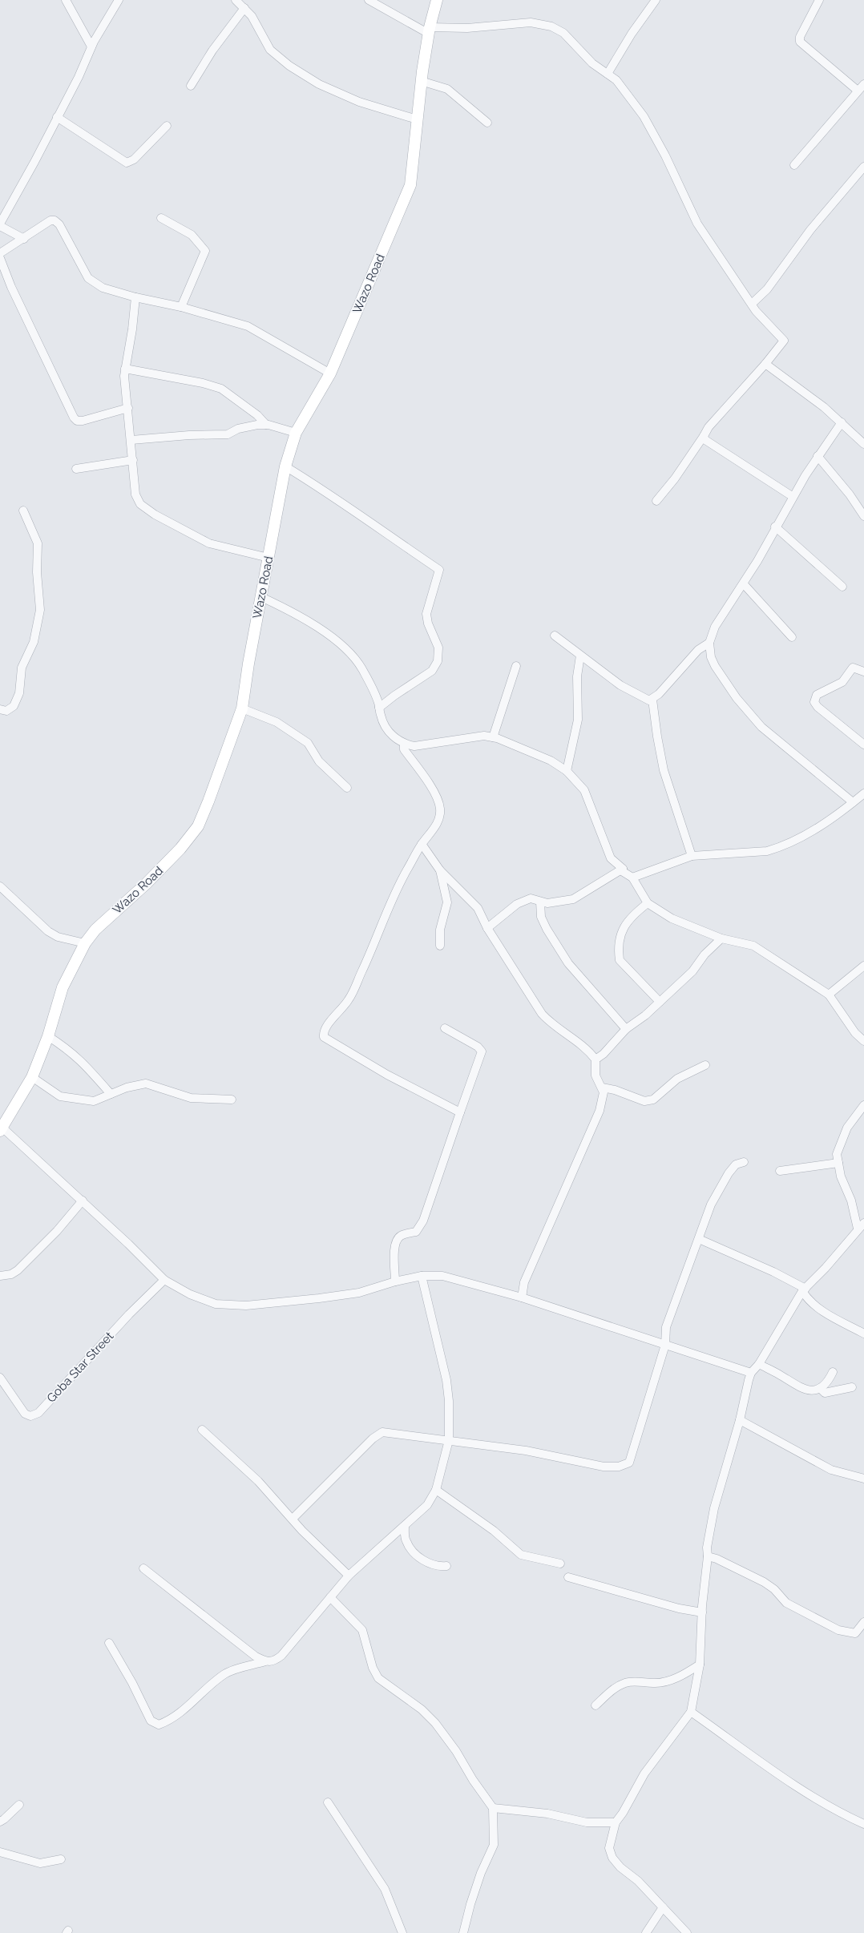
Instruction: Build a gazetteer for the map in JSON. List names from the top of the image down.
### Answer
{
  "streets": {
    "main road": ["Wazo Road"],
    "street": ["Goba Star Street"]
  }
}
